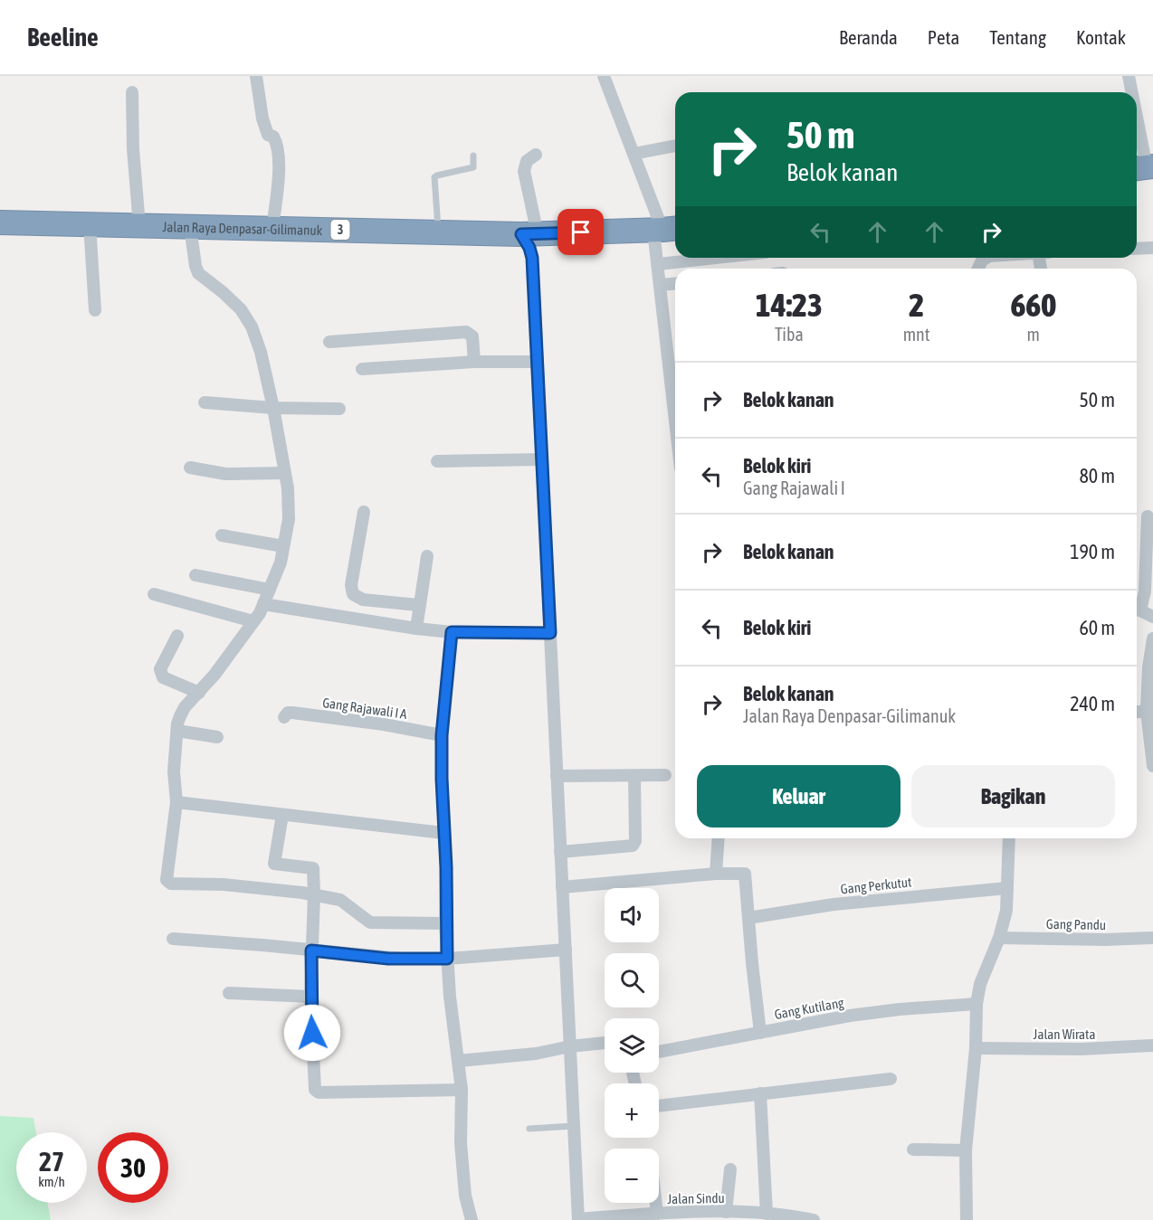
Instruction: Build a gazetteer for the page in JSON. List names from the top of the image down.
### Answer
{
  "streets": {
    "highway": ["Jalan Raya Denpasar-Gilimanuk", "3"],
    "street": [
      "Gang Rajawali I A",
      "Gang Perkutut",
      "Gang Pandu",
      "Gang Kutilang",
      "Jalan Wirata",
      "Jalan Sindu"
    ]
  },
  "page": {
    "header": "Beeline",
    "nav": [
      "Beranda",
      "Peta",
      "Tentang",
      "Kontak"
    ],
    "turn": ["50 m", "Belok kanan"],
    "eta": [
      "14:23",
      "Tiba",
      "2",
      "mnt",
      "660",
      "m"
    ],
    "list": [
      {
        "name": "Belok kanan",
        "value": "50 m"
      },
      {
        "name": "Belok kiri",
        "note": "Gang Rajawali I",
        "value": "80 m"
      },
      {
        "name": "Belok kanan",
        "value": "190 m"
      },
      {
        "name": "Belok kiri",
        "value": "60 m"
      },
      {
        "name": "Belok kanan",
        "note": "Jalan Raya Denpasar-Gilimanuk",
        "value": "240 m"
      }
    ],
    "buttons": ["Keluar", "Bagikan"],
    "map_buttons": ["+", "−"],
    "speed": "27 km/h",
    "limit": "30"
  }
}
